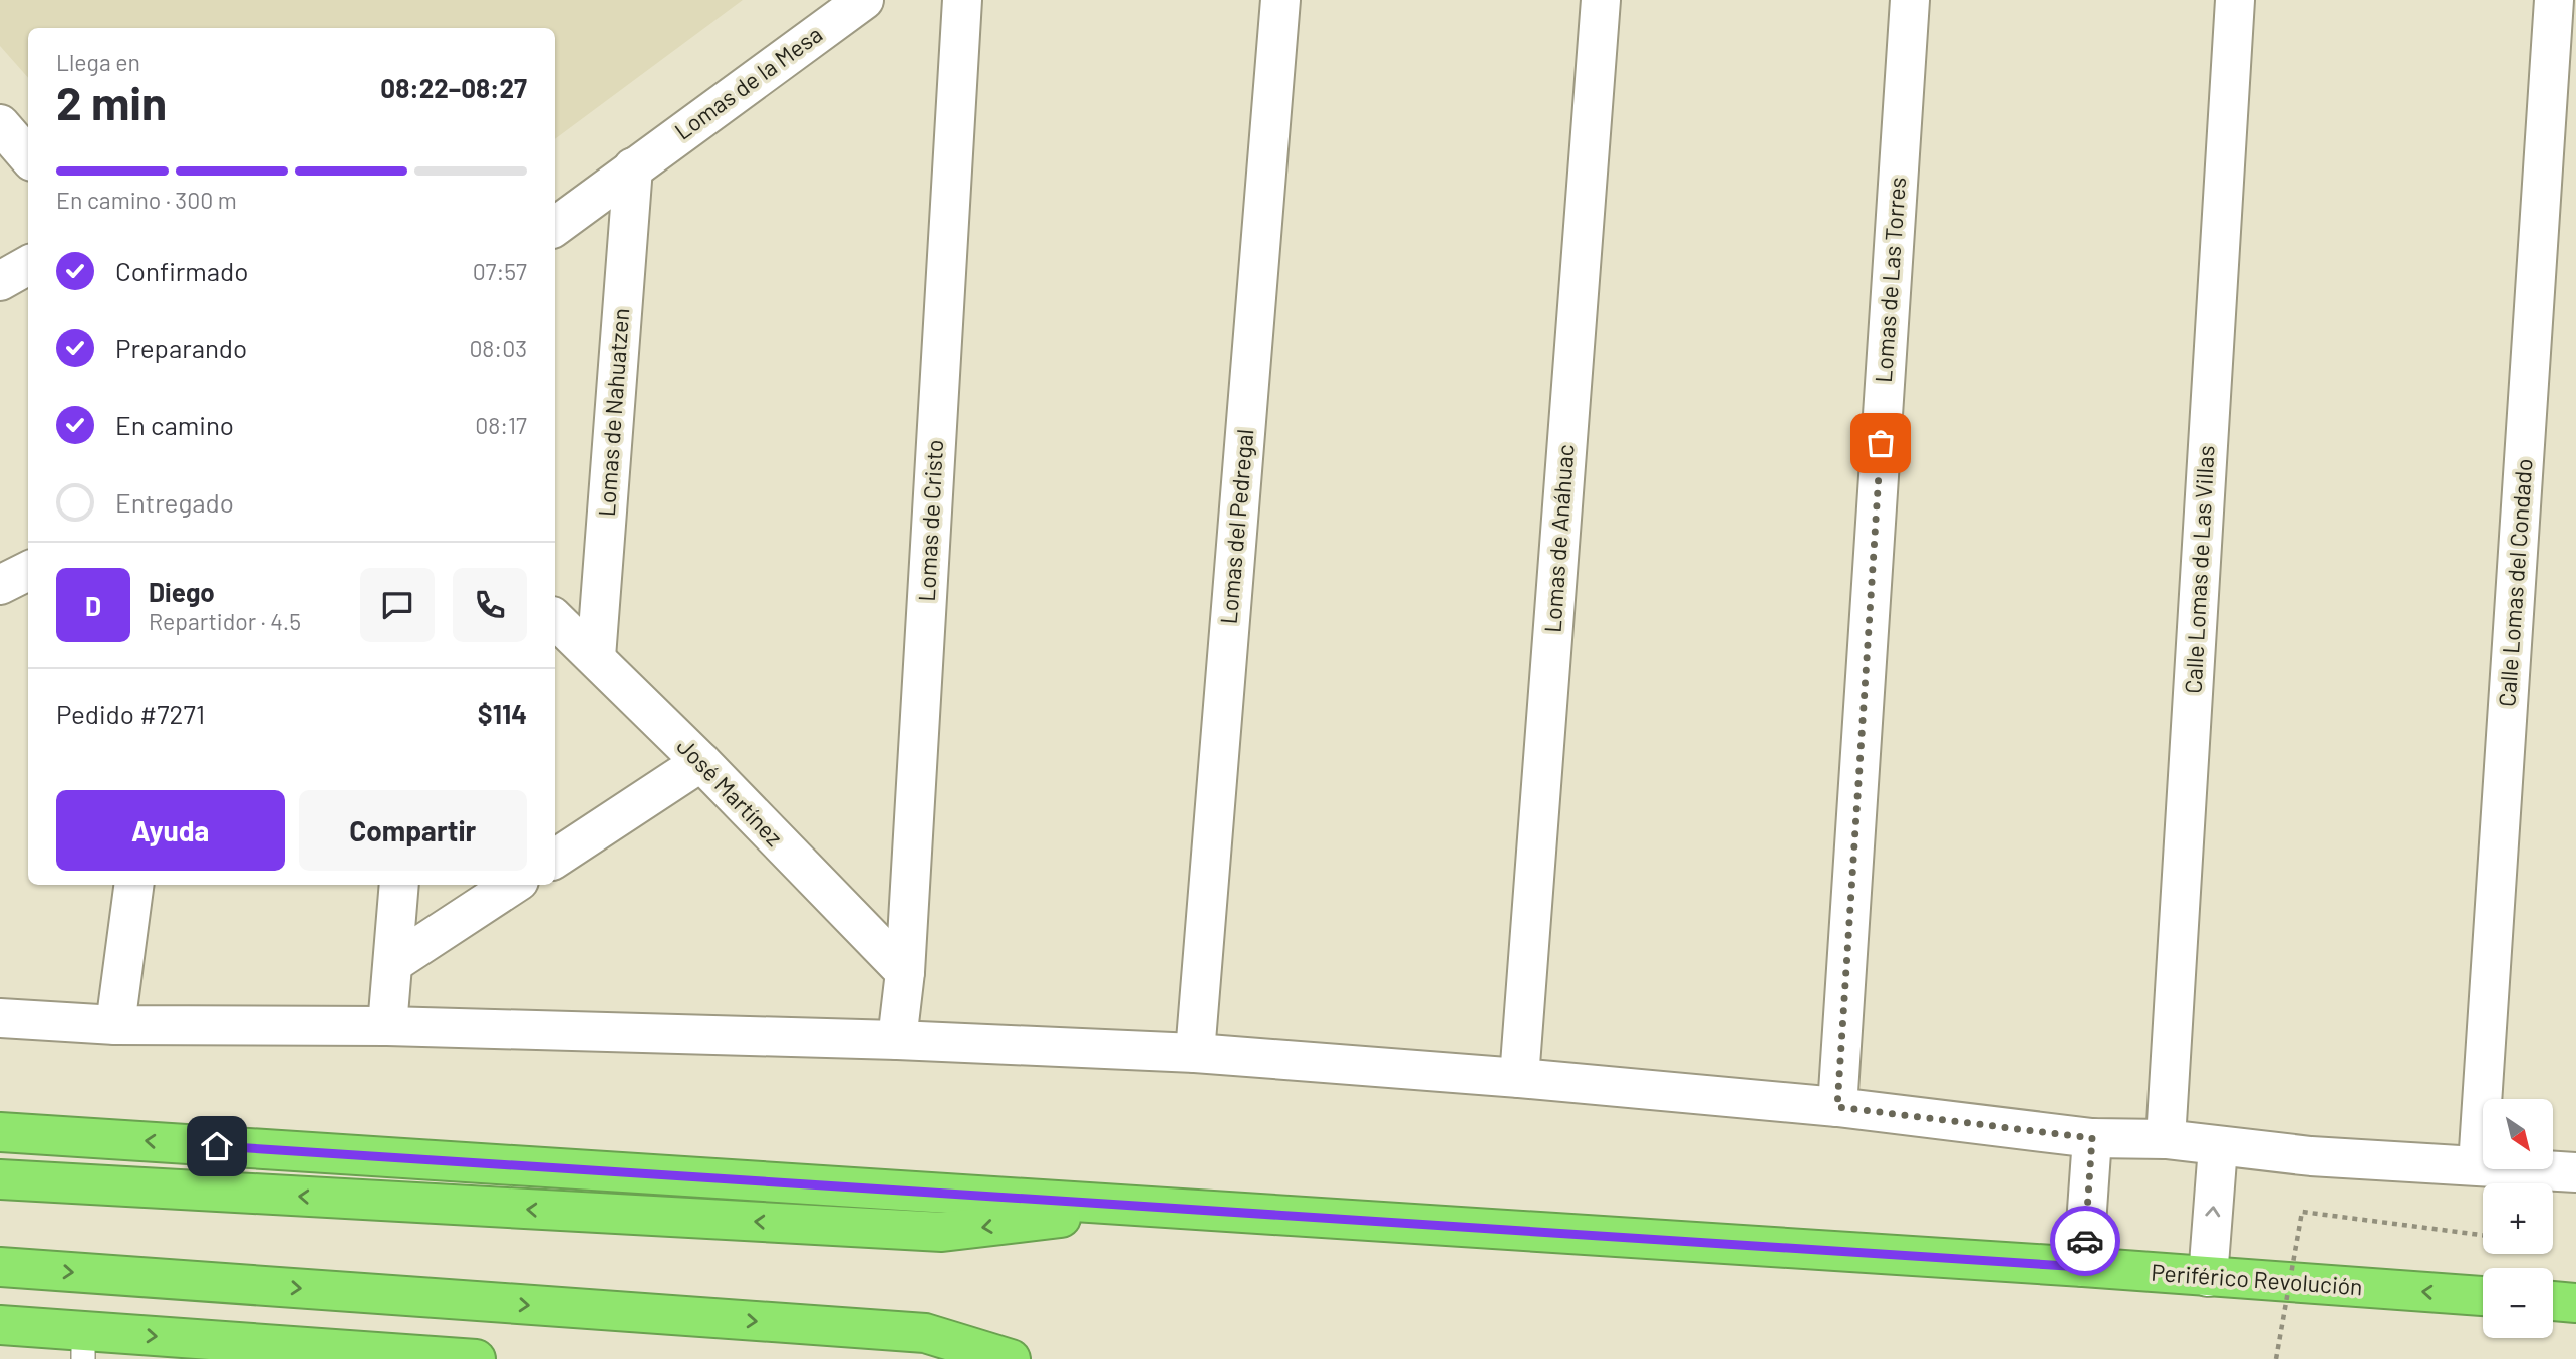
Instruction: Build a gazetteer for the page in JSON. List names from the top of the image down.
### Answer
{
  "streets": {
    "highway": ["Periférico Revolución"],
    "street": [
      "Lomas de la Mesa",
      "Lomas de Las Torres",
      "Lomas de Nahuatzen",
      "Lomas de Cristo",
      "Lomas del Pedregal",
      "Lomas de Anáhuac",
      "Calle Lomas de Las Villas",
      "Calle Lomas del Condado",
      "José Martínez"
    ]
  },
  "crossings": [
    ["Lomas de la Mesa", "Lomas de Nahuatzen"],
    ["Lomas de Nahuatzen", "José Martínez"],
    ["Lomas de Cristo", "José Martínez"]
  ],
  "north": "bottom right",
  "page": {
    "heading": ["2 min", "Llega en", "08:22–08:27"],
    "panel": [
      "Diego",
      "Repartidor · 4.5",
      "Pedido #7271",
      "$114"
    ],
    "bar": "En camino · 300 m",
    "list": [
      ["Confirmado", "07:57"],
      ["Preparando", "08:03"],
      ["En camino", "08:17"],
      "Entregado"
    ],
    "round": "D",
    "buttons": ["Ayuda", "Compartir"],
    "map_buttons": ["+", "−"]
  }
}
